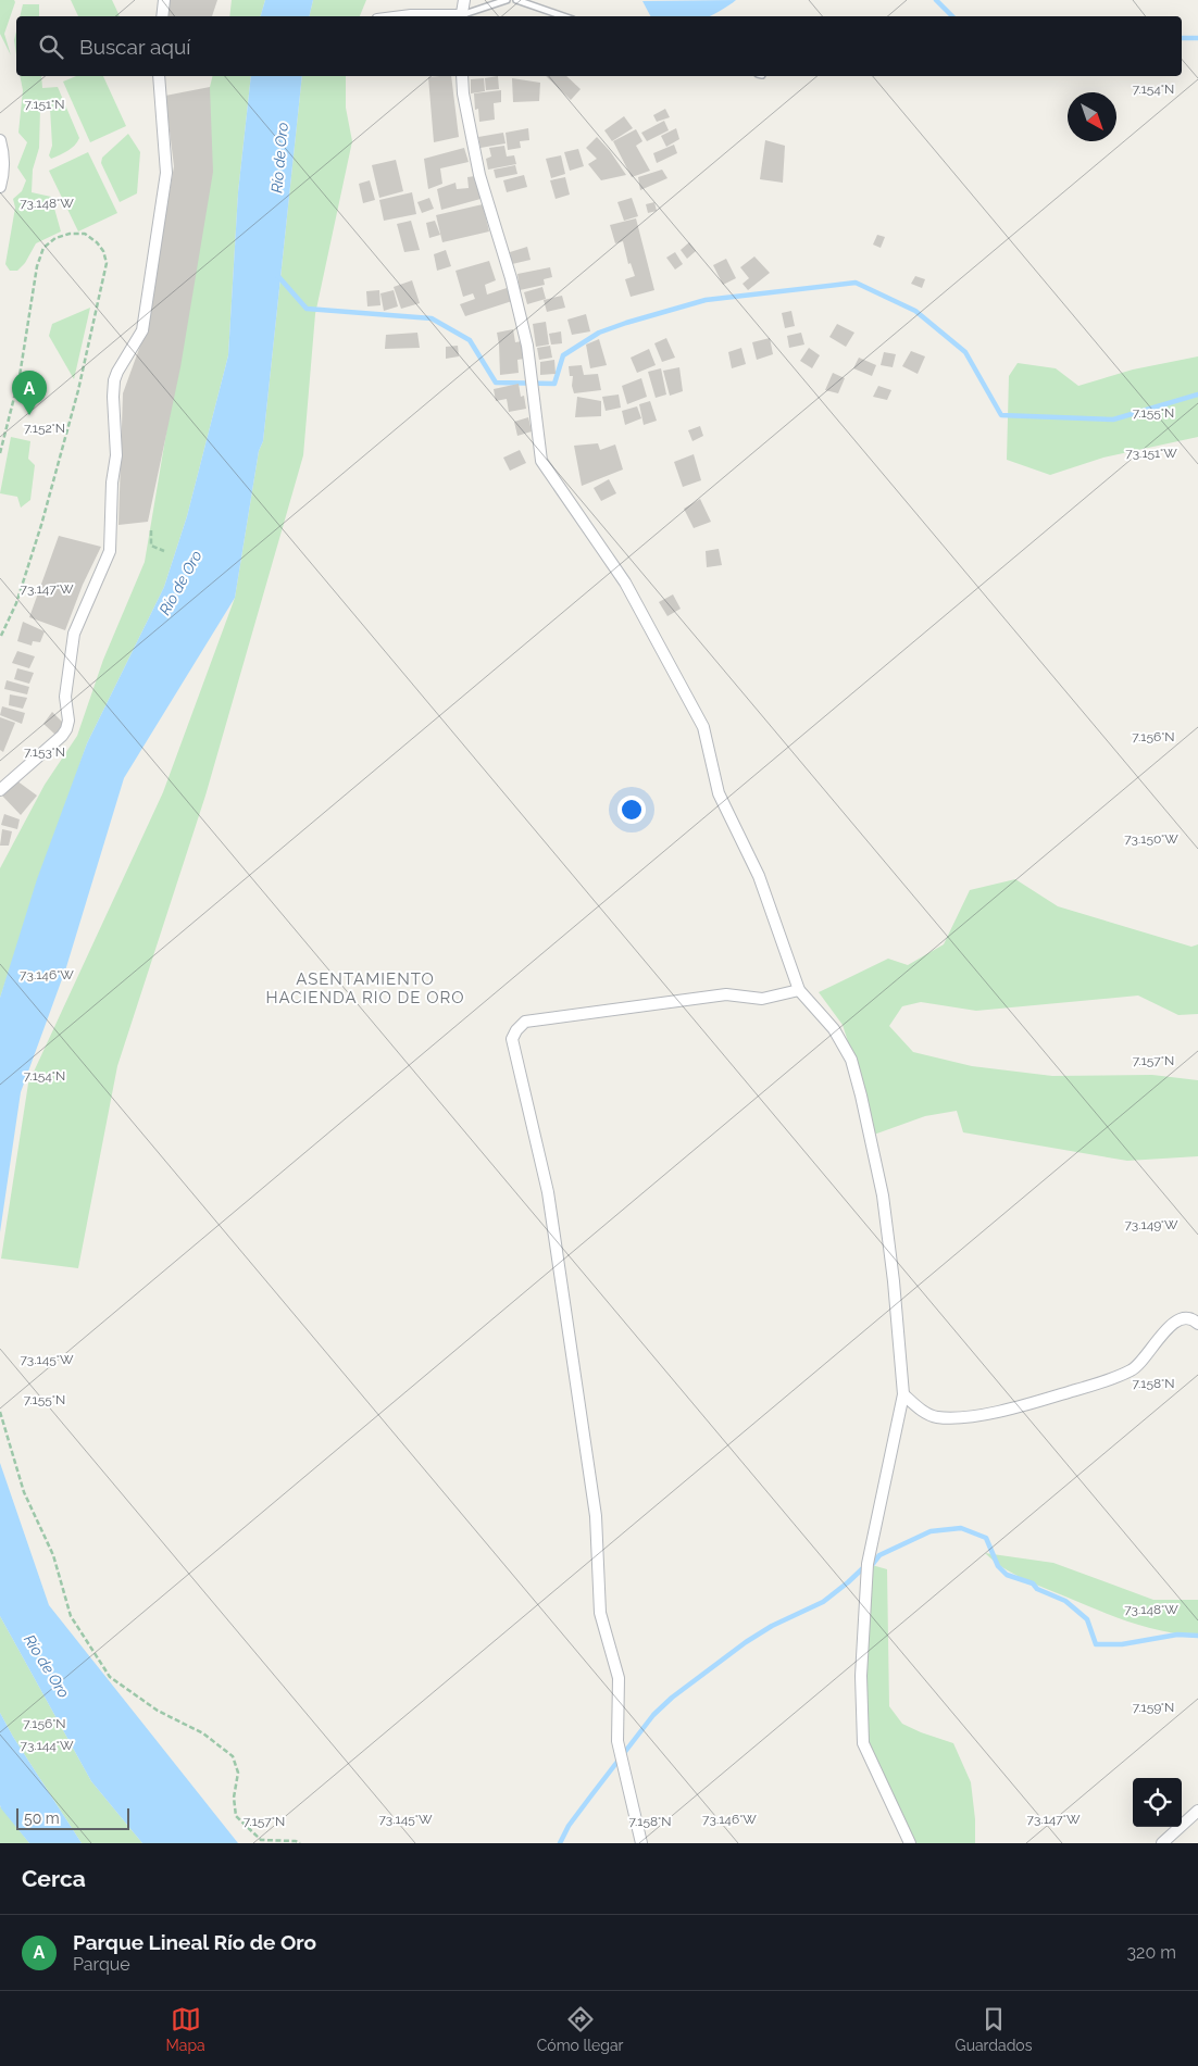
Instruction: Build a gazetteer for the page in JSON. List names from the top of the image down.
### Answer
{
  "districts": ["ASENTAMIENTO HACIENDA RIO DE ORO"],
  "water": ["Río de Oro"],
  "scale_bar": "50 m",
  "north": "bottom right",
  "page": {
    "search": "Buscar aquí",
    "pins": "A",
    "scale": "50 m",
    "heading": "Cerca",
    "list": [
      {
        "mark": "A",
        "name": "Parque Lineal Río de Oro",
        "note": "Parque",
        "value": "320 m"
      }
    ],
    "nav": ["Mapa", "Cómo llegar", "Guardados"]
  },
  "coordinates": [
    "7.154°N",
    "7.151°N",
    "73.148°W",
    "7.155°N",
    "7.152°N",
    "73.151°W",
    "73.147°W",
    "7.156°N",
    "7.153°N",
    "73.150°W",
    "73.146°W",
    "7.157°N",
    "73.149°W",
    "73.145°W",
    "7.158°N",
    "7.159°N",
    "73.144°W"
  ]
}
